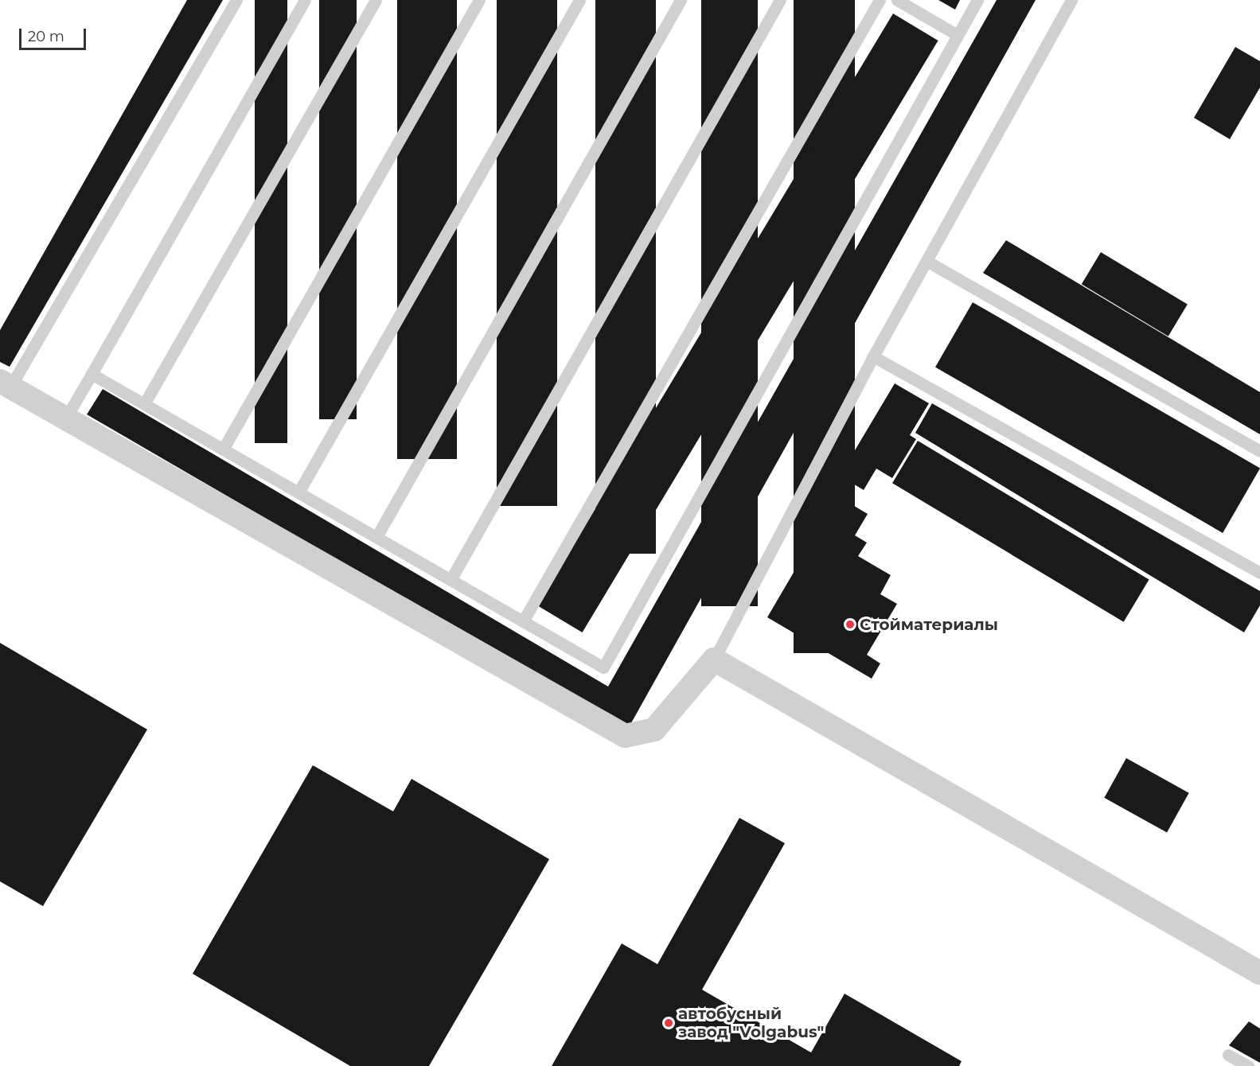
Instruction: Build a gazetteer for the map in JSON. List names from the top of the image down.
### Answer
{
  "places": ["Стойматериалы", "автобусный завод \"Volgabus\""],
  "scale_bar": "20 m"
}
